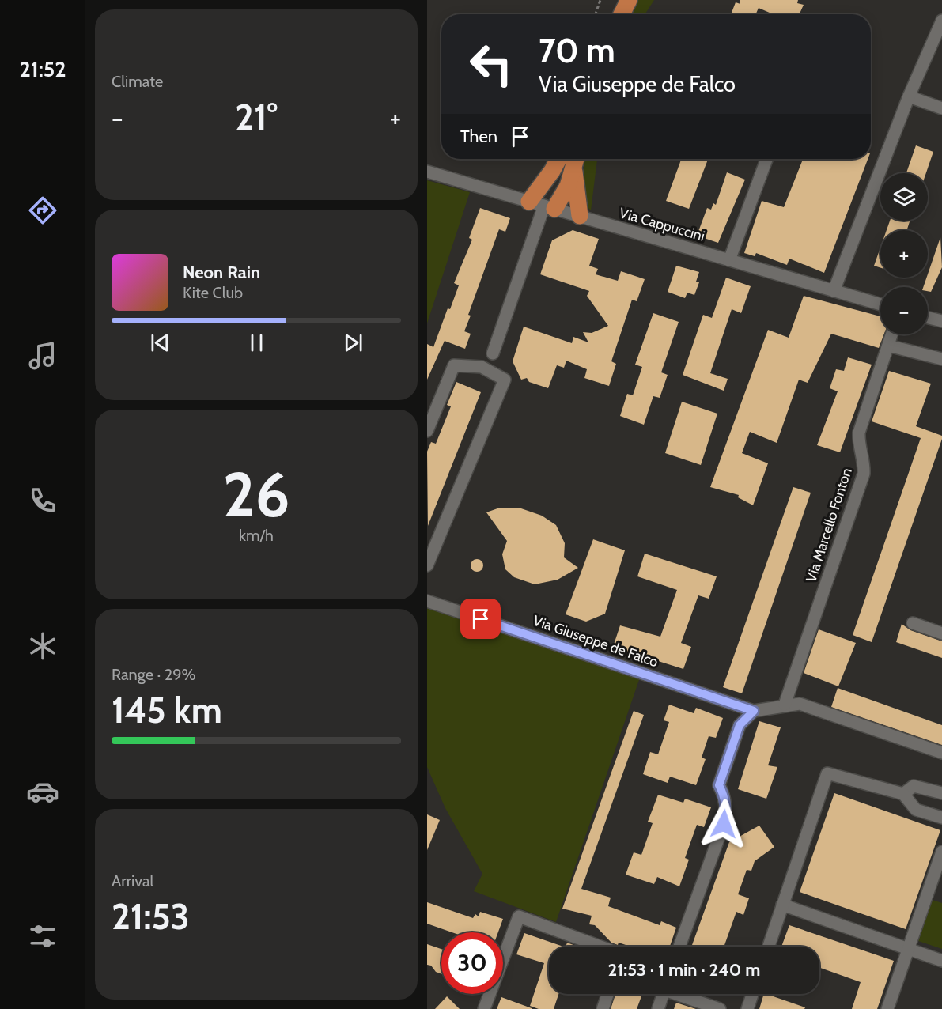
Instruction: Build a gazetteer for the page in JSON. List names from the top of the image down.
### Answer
{
  "streets": {
    "street": ["Via Cappuccini", "Via Marcello Fonton", "Via Giuseppe de Falco"]
  },
  "page": {
    "tabs": "21:52",
    "tile": [
      "Climate",
      ["26", "km/h"],
      ["Range · 29%", "145 km"],
      ["Arrival", "21:53"]
    ],
    "turn": ["70 m", "Via Giuseppe de Falco"],
    "heat": ["−", "21°", "+"],
    "then": "Then",
    "map_buttons": ["+", "−"],
    "song": ["Neon Rain", "Kite Club"],
    "limit": "30",
    "trip": "21:53 · 1 min · 240 m"
  }
}
